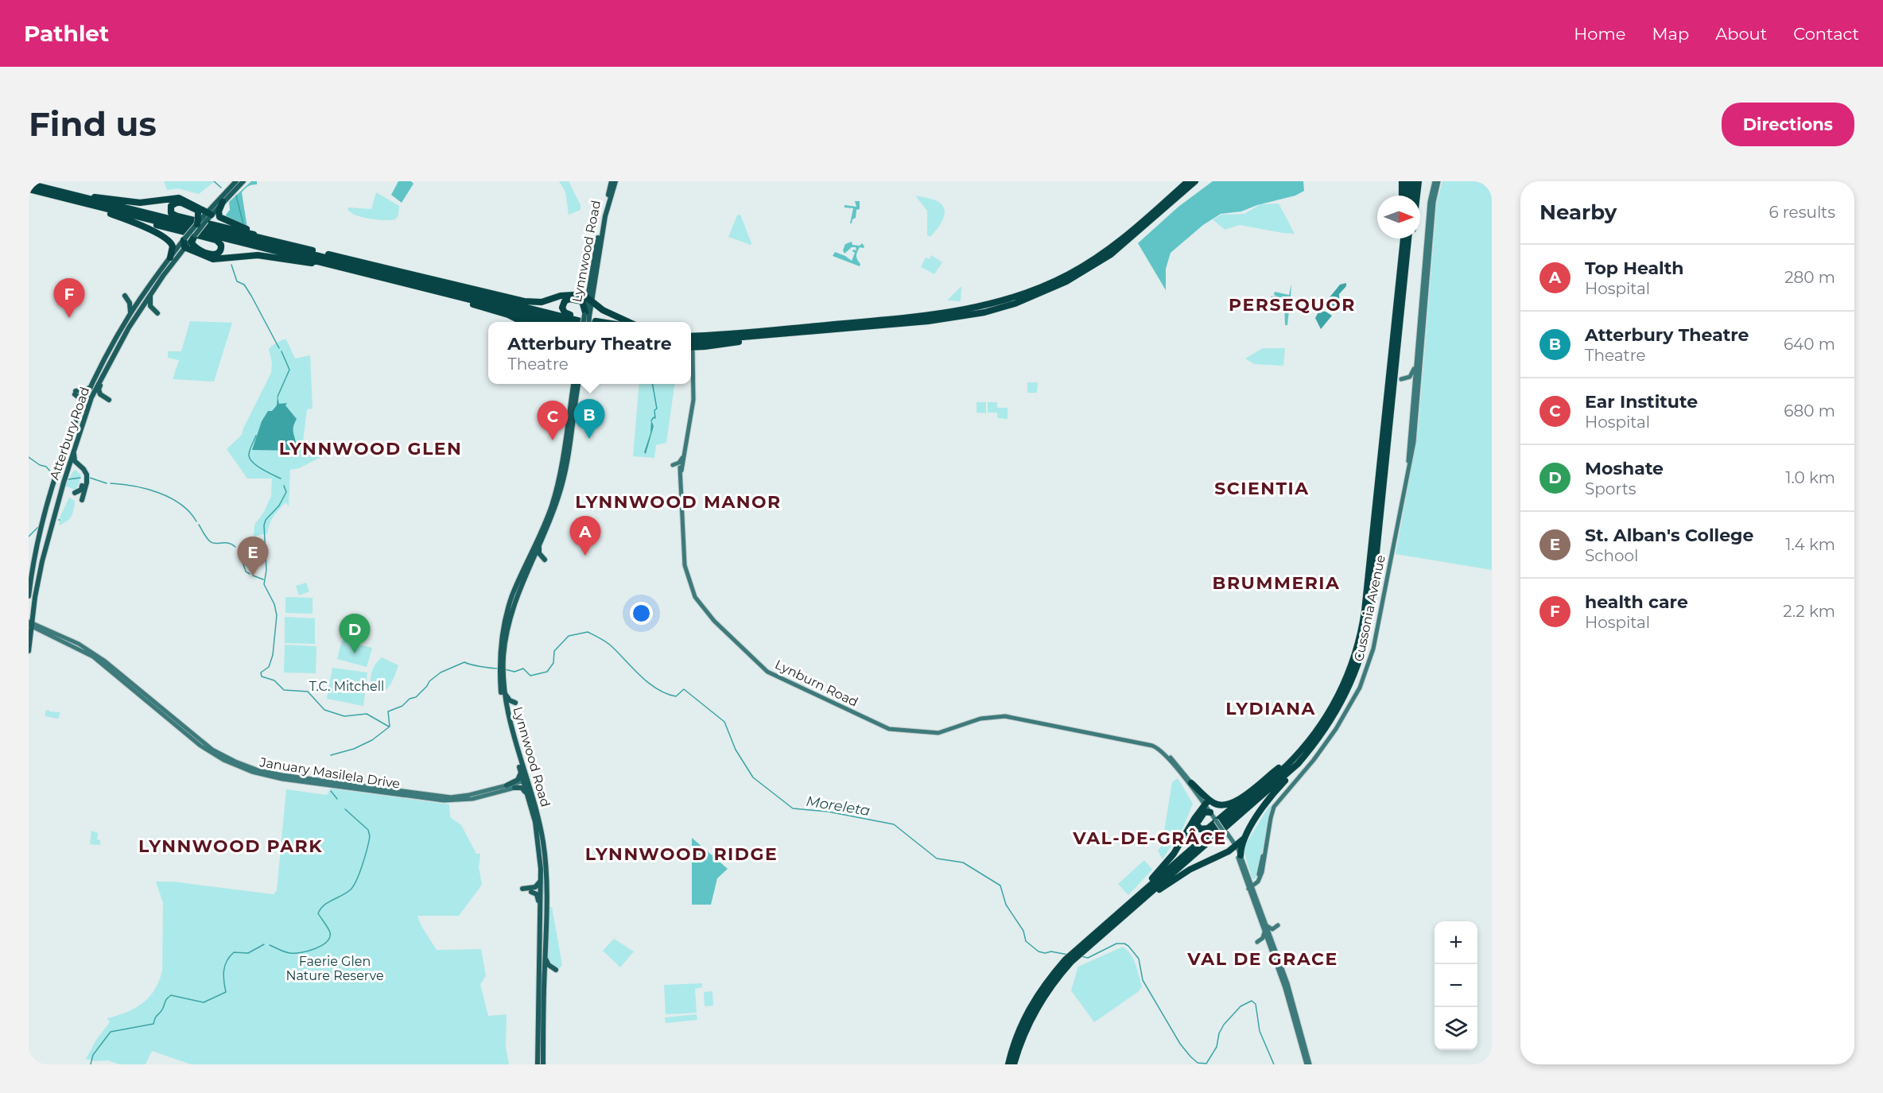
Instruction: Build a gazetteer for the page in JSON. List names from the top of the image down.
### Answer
{
  "streets": {
    "main road": [
      "Lynnwood Road",
      "Atterbury Road",
      "Cussonia Avenue",
      "Lynburn Road",
      "January Masilela Drive"
    ]
  },
  "crossings": [
    ["Lynnwood Road", "January Masilela Drive"],
    ["Atterbury Road", "January Masilela Drive"]
  ],
  "districts": [
    "PERSEQUOR",
    "LYNNWOOD GLEN",
    "SCIENTIA",
    "LYNNWOOD MANOR",
    "BRUMMERIA",
    "LYDIANA",
    "VAL-DE-GRÂCE",
    "LYNNWOOD PARK",
    "LYNNWOOD RIDGE",
    "VAL DE GRACE"
  ],
  "water": ["Moreleta"],
  "parks": ["T.C. Mitchell", "Faerie Glen Nature Reserve"],
  "north": "right",
  "page": {
    "header": "Pathlet",
    "nav": [
      "Home",
      "Map",
      "About",
      "Contact"
    ],
    "buttons": "Directions",
    "title": "Find us",
    "heading": ["Nearby", "6 results"],
    "list": [
      {
        "mark": "A",
        "name": "Top Health",
        "note": "Hospital",
        "value": "280 m"
      },
      {
        "mark": "B",
        "name": "Atterbury Theatre",
        "note": "Theatre",
        "value": "640 m"
      },
      {
        "mark": "C",
        "name": "Ear Institute",
        "note": "Hospital",
        "value": "680 m"
      },
      {
        "mark": "D",
        "name": "Moshate",
        "note": "Sports",
        "value": "1.0 km"
      },
      {
        "mark": "E",
        "name": "St. Alban's College",
        "note": "School",
        "value": "1.4 km"
      },
      {
        "mark": "F",
        "name": "health care",
        "note": "Hospital",
        "value": "2.2 km"
      }
    ],
    "pins": [
      "F",
      "B",
      "C",
      "A",
      "E",
      "D"
    ],
    "popup": ["Atterbury Theatre", "Theatre"],
    "map_buttons": ["+", "−"]
  }
}
